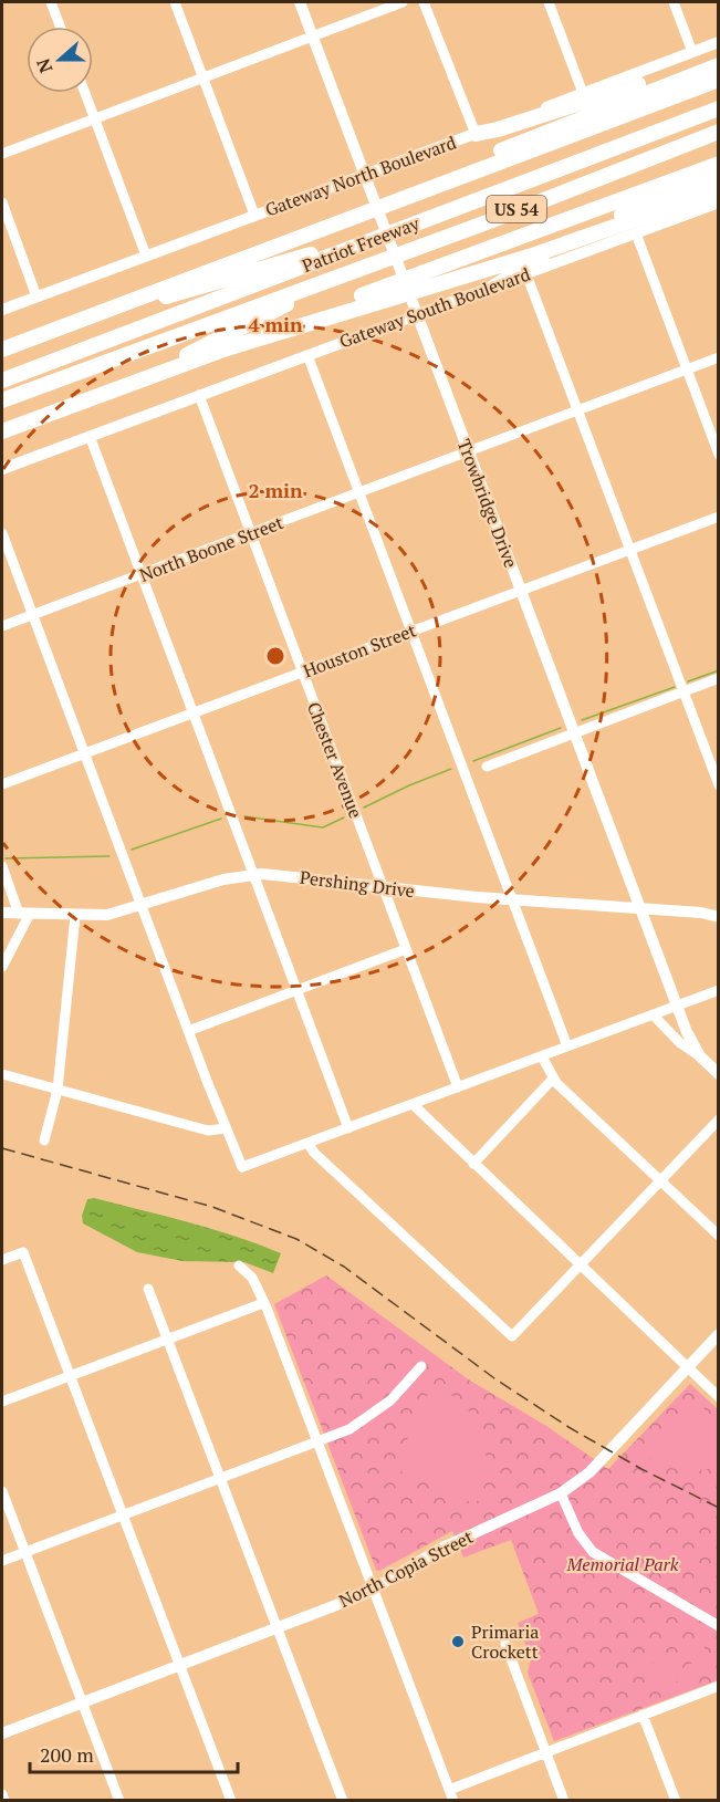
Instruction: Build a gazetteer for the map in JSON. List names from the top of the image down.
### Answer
{
  "streets": {
    "highway": ["US 54", "Patriot Freeway"],
    "main road": [
      "Gateway North Boulevard",
      "Gateway South Boulevard",
      "Trowbridge Drive",
      "Pershing Drive",
      "North Copia Street"
    ],
    "street": ["North Boone Street", "Houston Street", "Chester Avenue"]
  },
  "crossings": [
    ["Gateway North Boulevard", "Trowbridge Drive"],
    ["Gateway South Boulevard", "Trowbridge Drive"],
    ["Gateway South Boulevard", "Chester Avenue"],
    ["Trowbridge Drive", "North Boone Street"],
    ["Trowbridge Drive", "Houston Street"],
    ["Trowbridge Drive", "Pershing Drive"],
    ["North Boone Street", "Chester Avenue"],
    ["Houston Street", "Chester Avenue"],
    ["Chester Avenue", "Pershing Drive"]
  ],
  "parks": ["Memorial Park"],
  "places": ["Primaria Crockett"],
  "scale_bar": "200 m",
  "north": "left",
  "rings": ["4 min", "2 min"]
}
